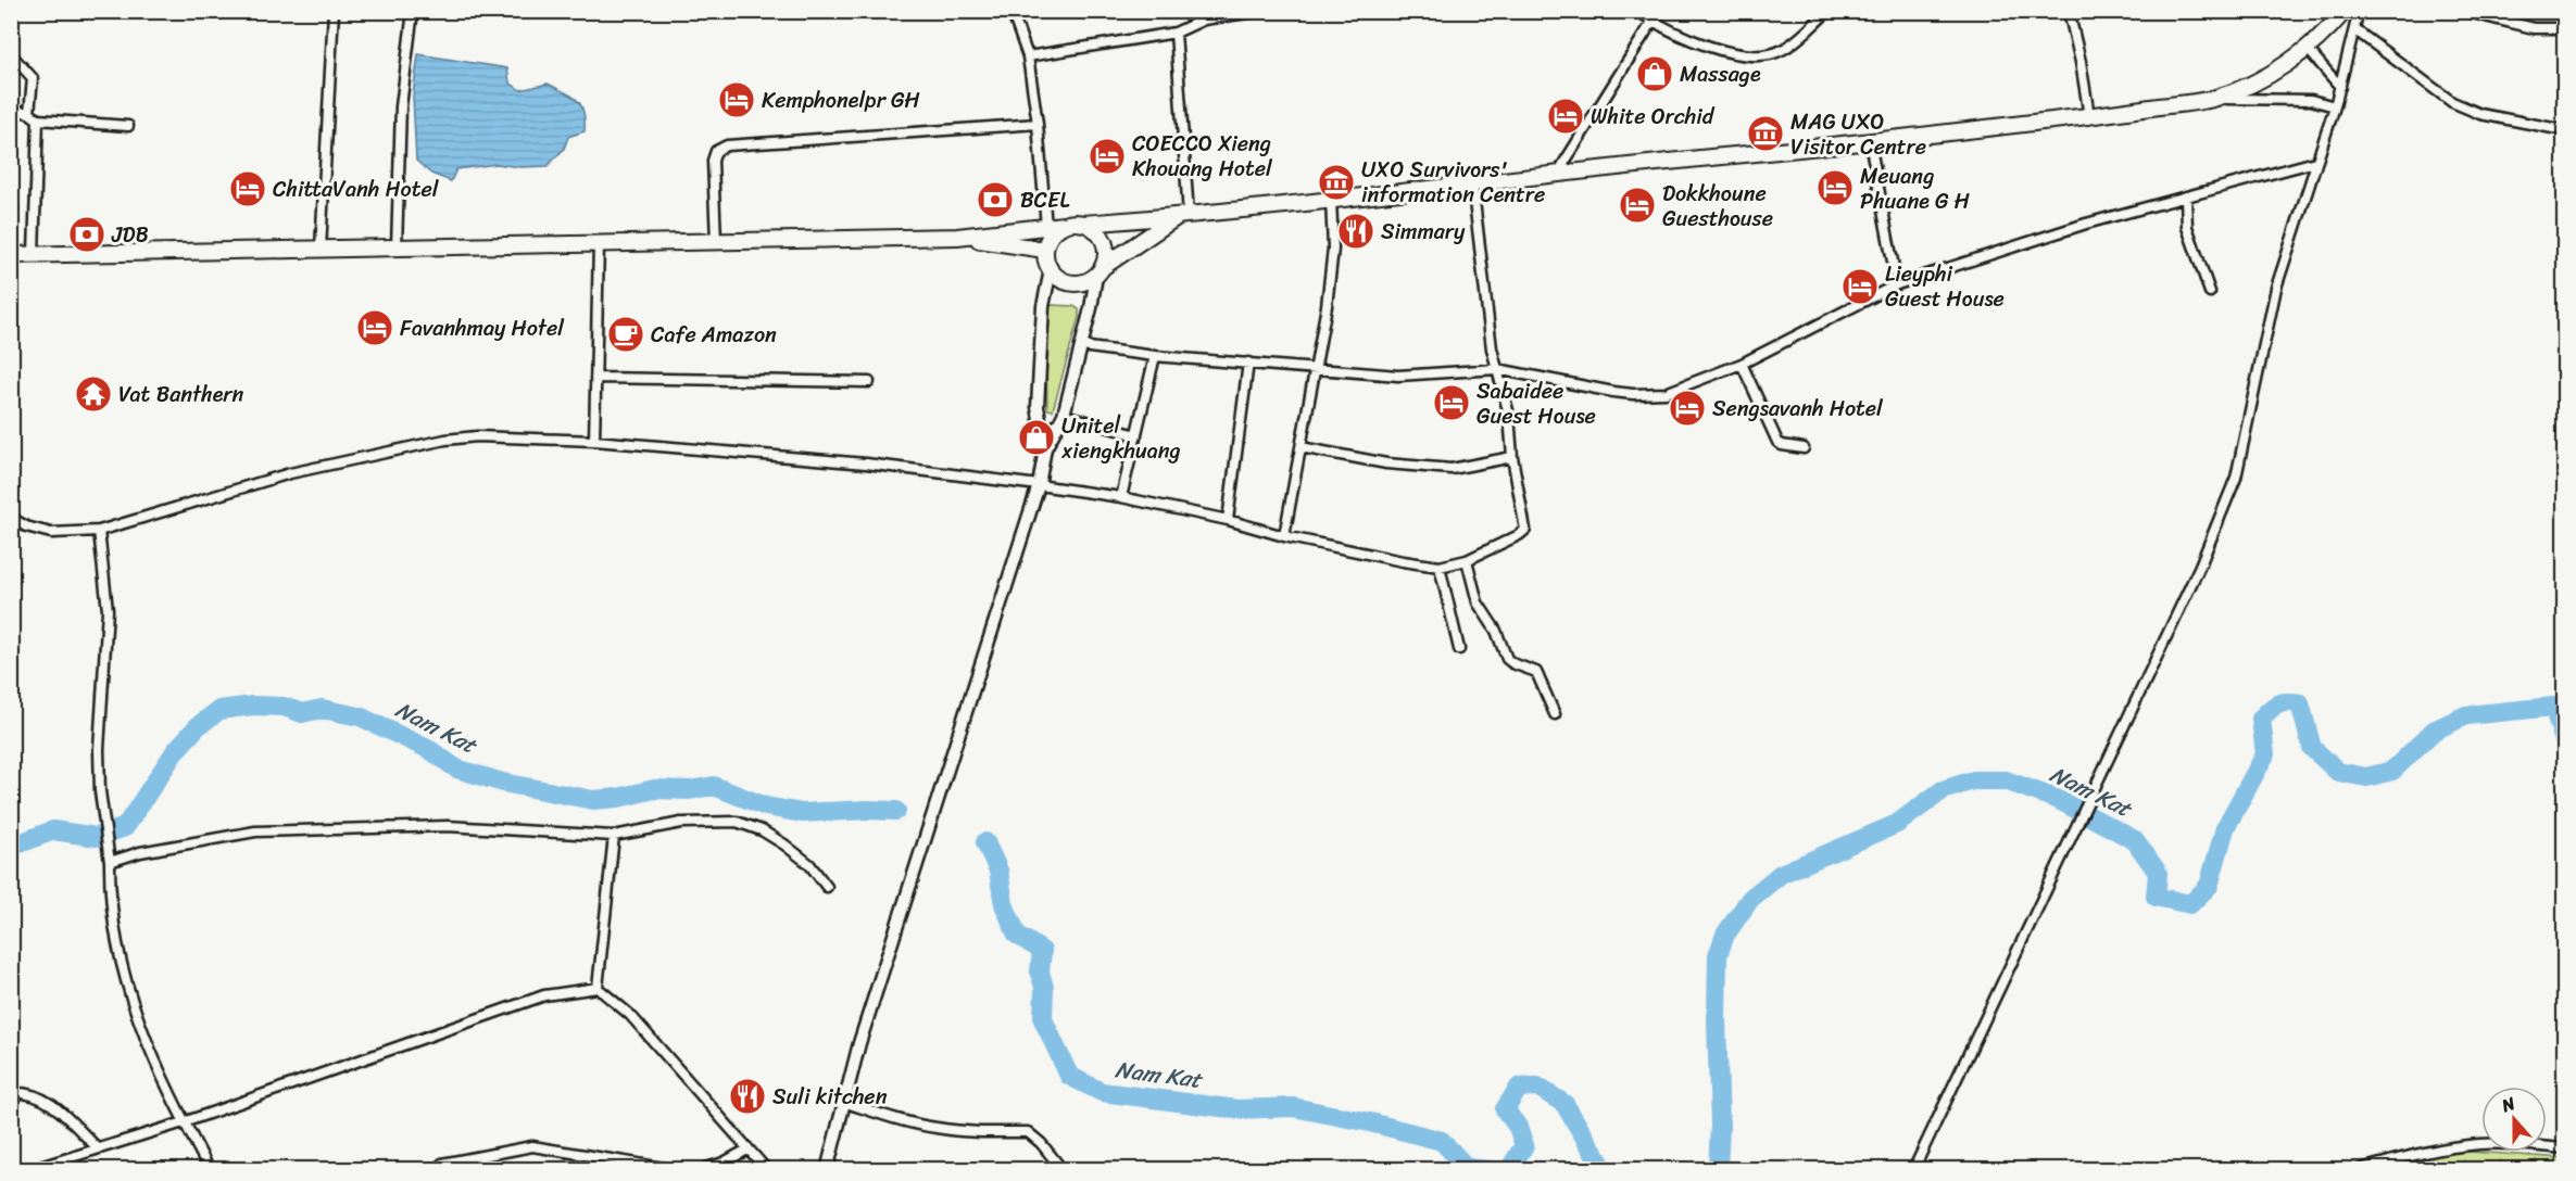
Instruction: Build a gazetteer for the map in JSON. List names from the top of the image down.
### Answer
{
  "water": ["Nam Kat"],
  "places": {
    "shop": ["Massage", "Unitel xiengkhuang"],
    "hotel": [
      "Kemphonelpr GH",
      "White Orchid",
      "COECCO Xieng Khouang Hotel",
      "Meuang Phuane G H",
      "ChittaVanh Hotel",
      "Dokkhoune Guesthouse",
      "Lieyphi Guest House",
      "Favanhmay Hotel",
      "Sabaidee Guest House",
      "Sengsavanh Hotel"
    ],
    "museum": ["MAG UXO Visitor Centre", "UXO Survivors' information Centre"],
    "bank": ["BCEL", "JDB"],
    "restaurant": ["Simmary", "Suli kitchen"],
    "cafe": ["Cafe Amazon"],
    "temple": ["Vat Banthern"]
  },
  "north": "top"
}
